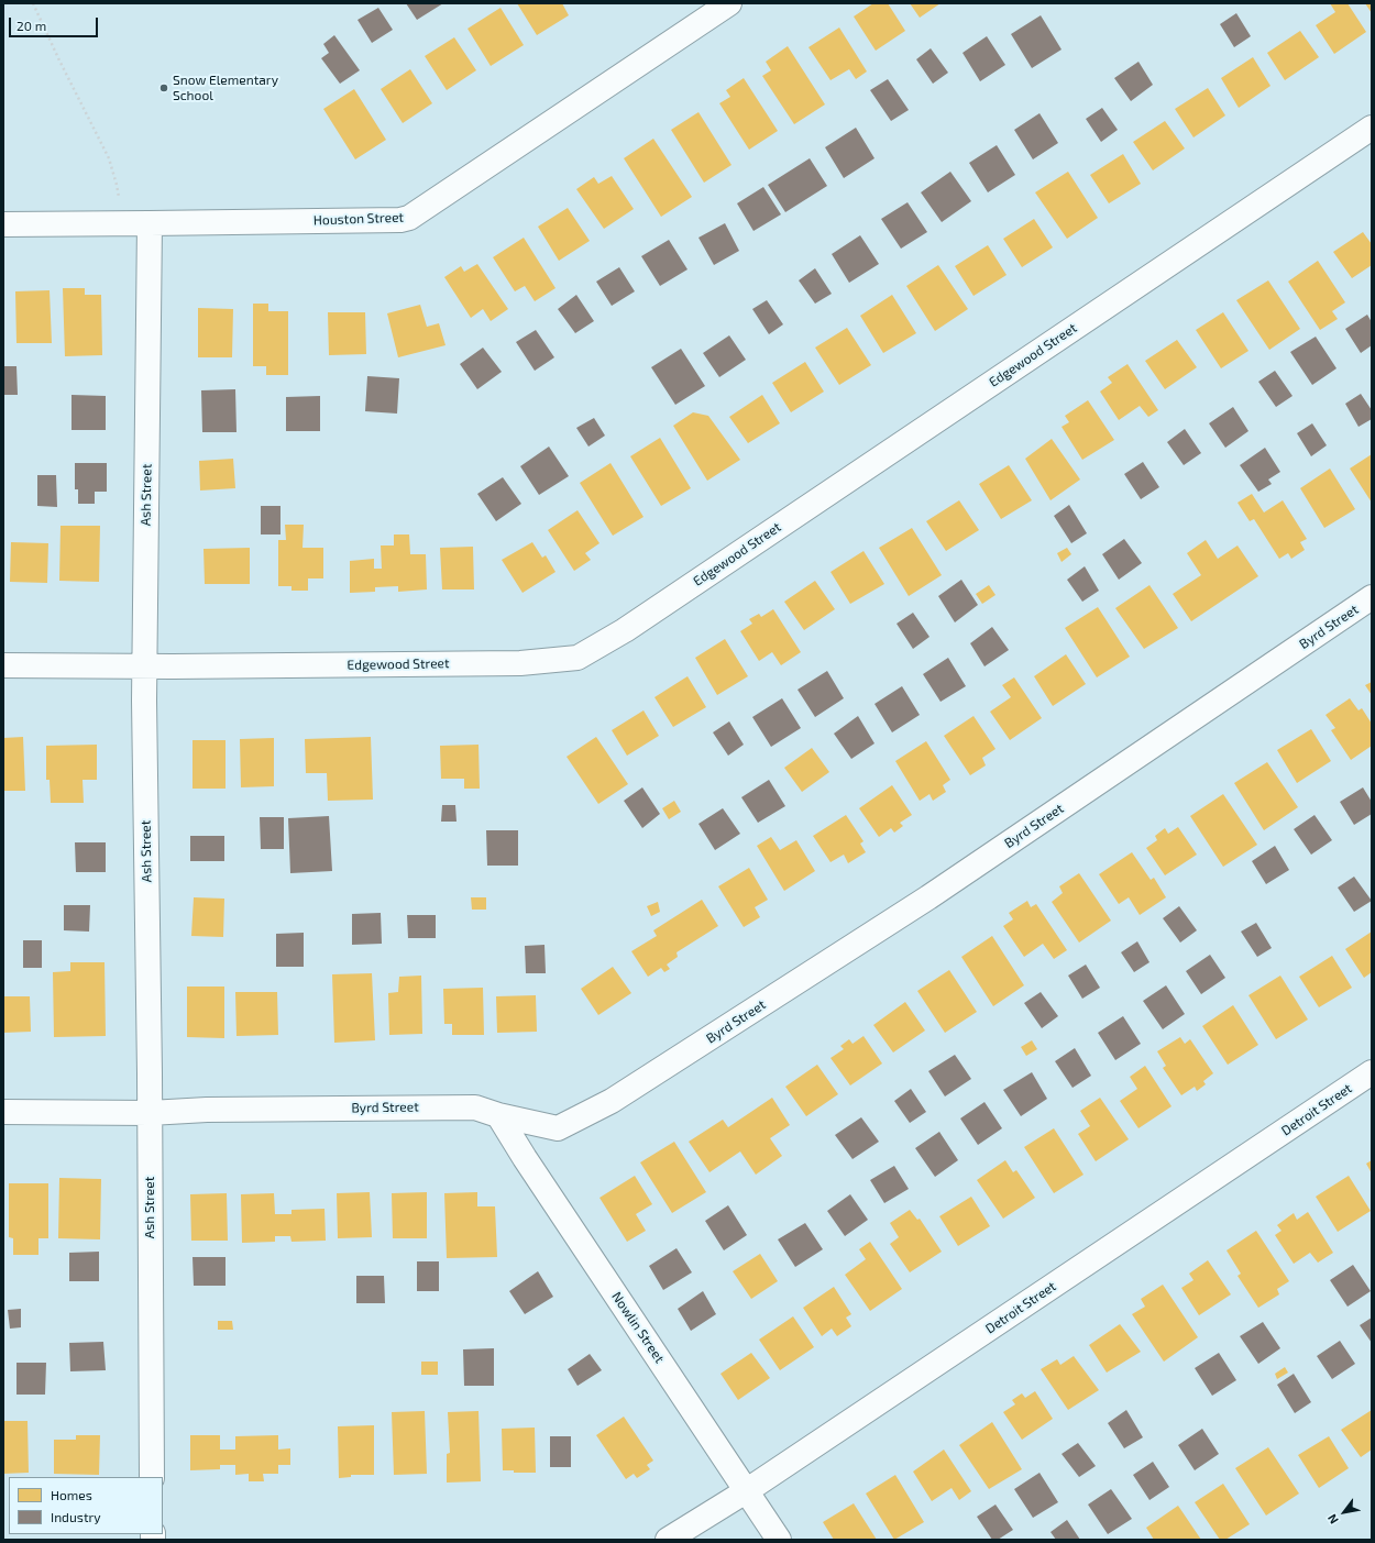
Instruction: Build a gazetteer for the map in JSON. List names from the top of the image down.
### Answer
{
  "streets": {
    "street": [
      "Houston Street",
      "Edgewood Street",
      "Ash Street",
      "Byrd Street",
      "Detroit Street",
      "Nowlin Street"
    ]
  },
  "crossings": [
    ["Houston Street", "Ash Street"],
    ["Edgewood Street", "Ash Street"],
    ["Ash Street", "Byrd Street"],
    ["Byrd Street", "Nowlin Street"],
    ["Detroit Street", "Nowlin Street"]
  ],
  "places": ["Snow Elementary School"],
  "legend": ["Homes", "Industry"],
  "scale_bar": "20 m",
  "north": "bottom left"
}
